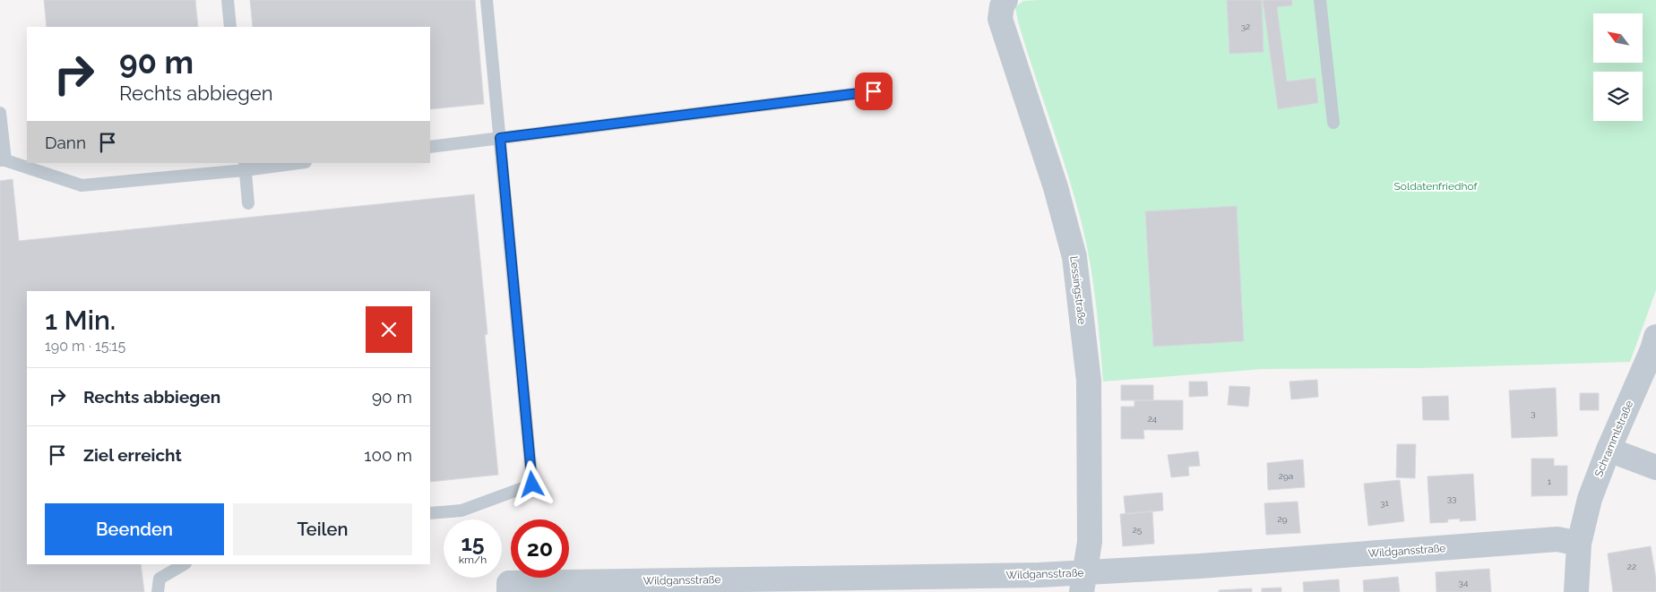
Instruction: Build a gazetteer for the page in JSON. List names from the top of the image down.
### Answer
{
  "streets": {
    "street": ["Lessingstraße", "Schrammlstraße", "Wildgansstraße"]
  },
  "crossings": [
    ["Lessingstraße", "Wildgansstraße"],
    ["Schrammlstraße", "Wildgansstraße"]
  ],
  "parks": ["Soldatenfriedhof"],
  "house_numbers": [
    "32",
    "3",
    "24",
    "29a",
    "1",
    "33",
    "31",
    "29",
    "25",
    "22",
    "34"
  ],
  "north": "top left",
  "page": {
    "turn": ["90 m", "Rechts abbiegen"],
    "then": "Dann",
    "heading": ["1 Min.", "190 m · 15:15"],
    "list": [
      {
        "name": "Rechts abbiegen",
        "value": "90 m"
      },
      {
        "name": "Ziel erreicht",
        "value": "100 m"
      }
    ],
    "buttons": ["Beenden", "Teilen"],
    "speed": "15 km/h",
    "limit": "20"
  }
}
